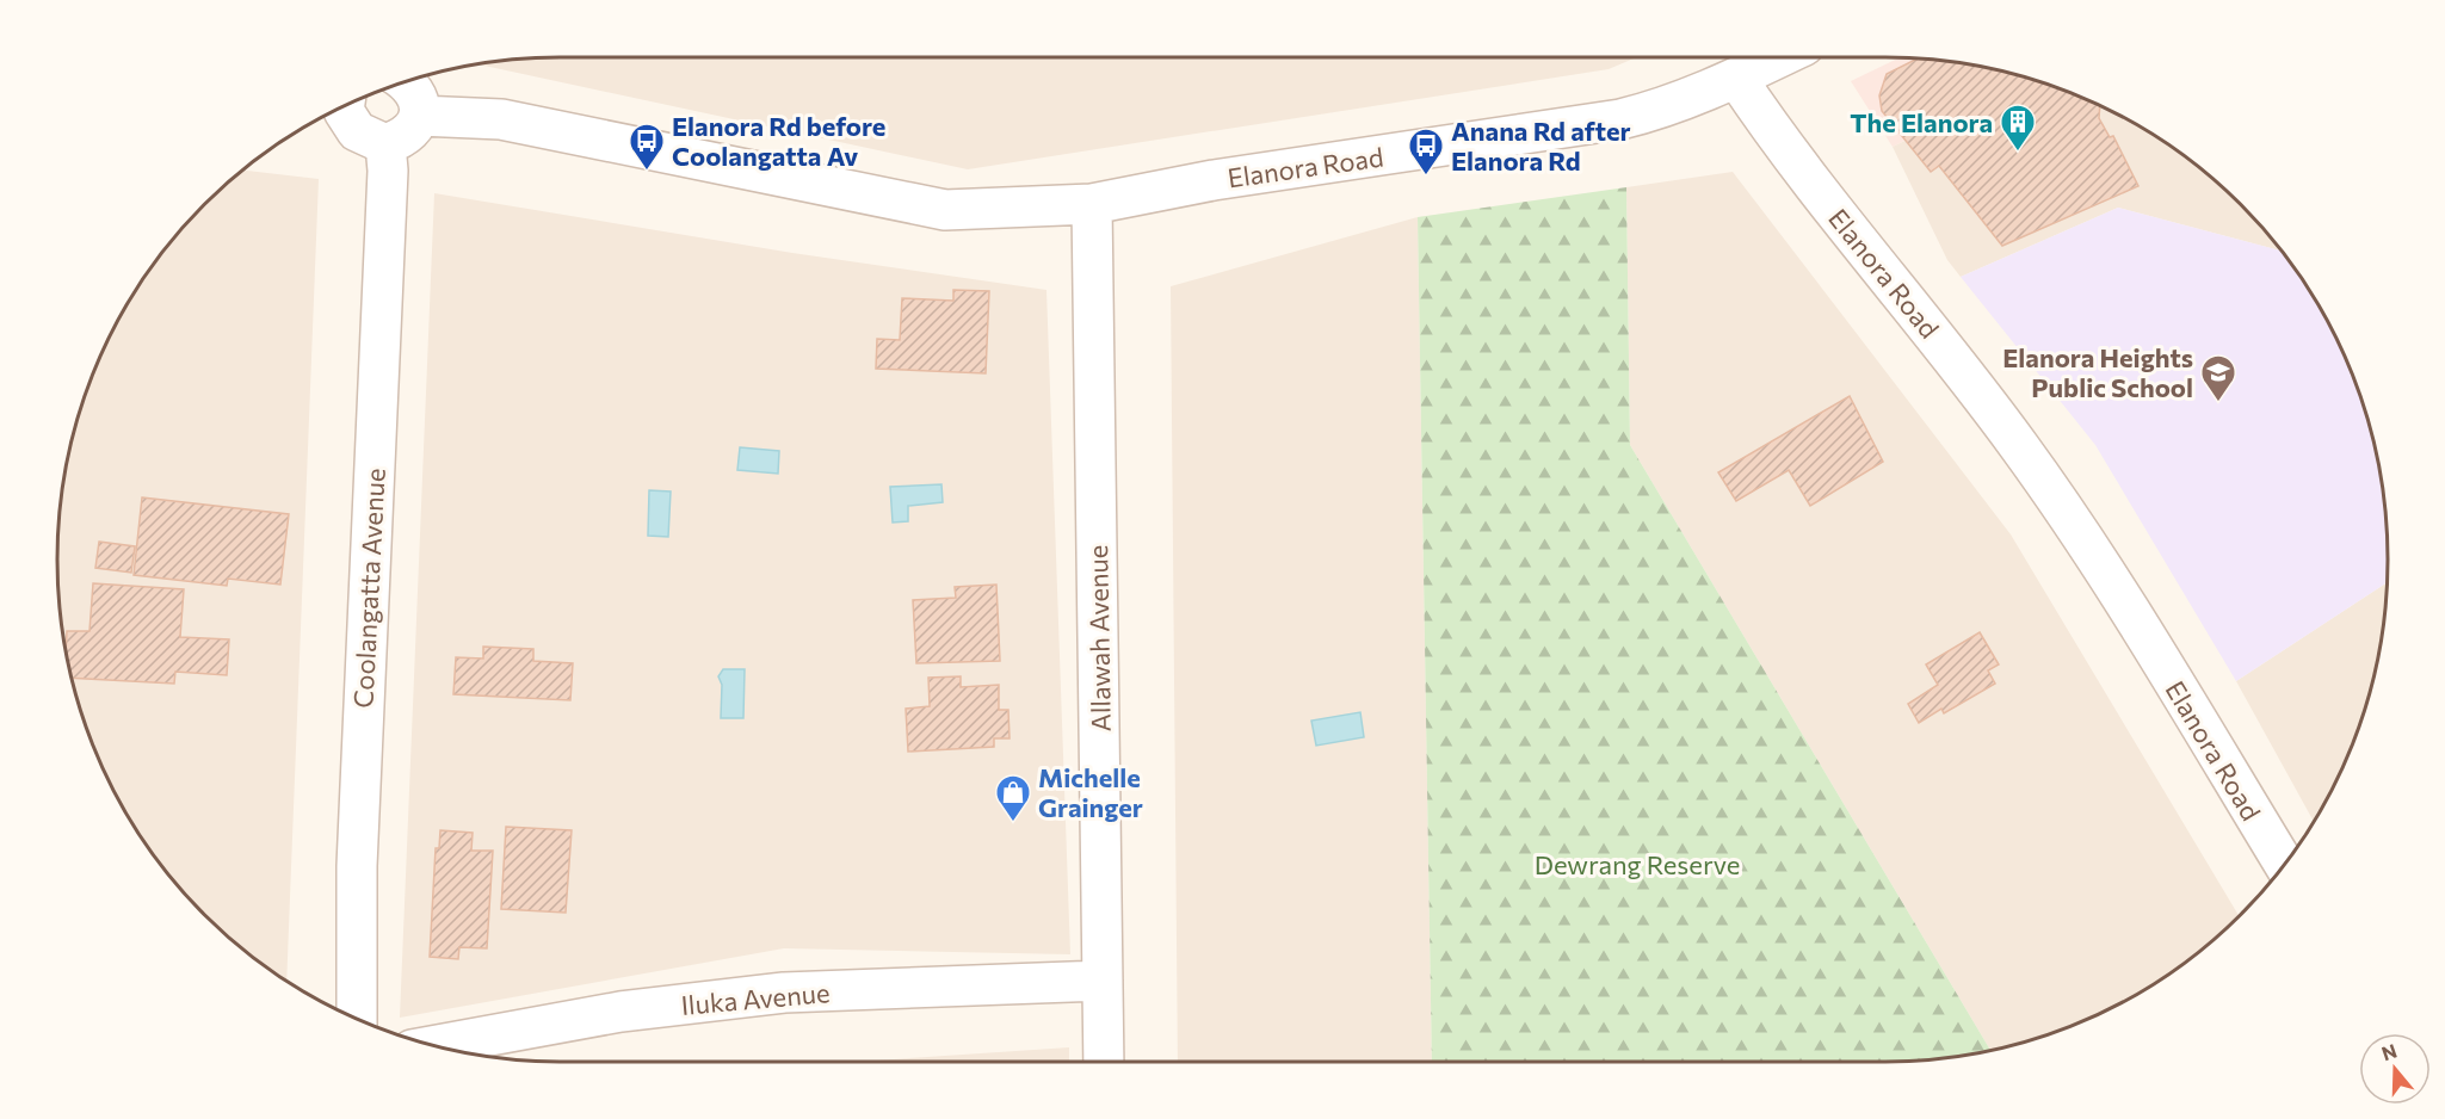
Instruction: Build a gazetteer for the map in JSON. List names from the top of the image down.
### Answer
{
  "streets": {
    "street": [
      "Elanora Road",
      "Coolangatta Avenue",
      "Allawah Avenue",
      "Iluka Avenue"
    ]
  },
  "crossings": [
    ["Elanora Road", "Allawah Avenue"],
    ["Allawah Avenue", "Iluka Avenue"]
  ],
  "parks": ["Dewrang Reserve"],
  "places": {
    "building": ["The Elanora"],
    "bus stop": ["Elanora Rd before Coolangatta Av", "Anana Rd after Elanora Rd"],
    "school or university": ["Elanora Heights Public School"],
    "shop": ["Michelle Grainger"]
  },
  "north": "top"
}
